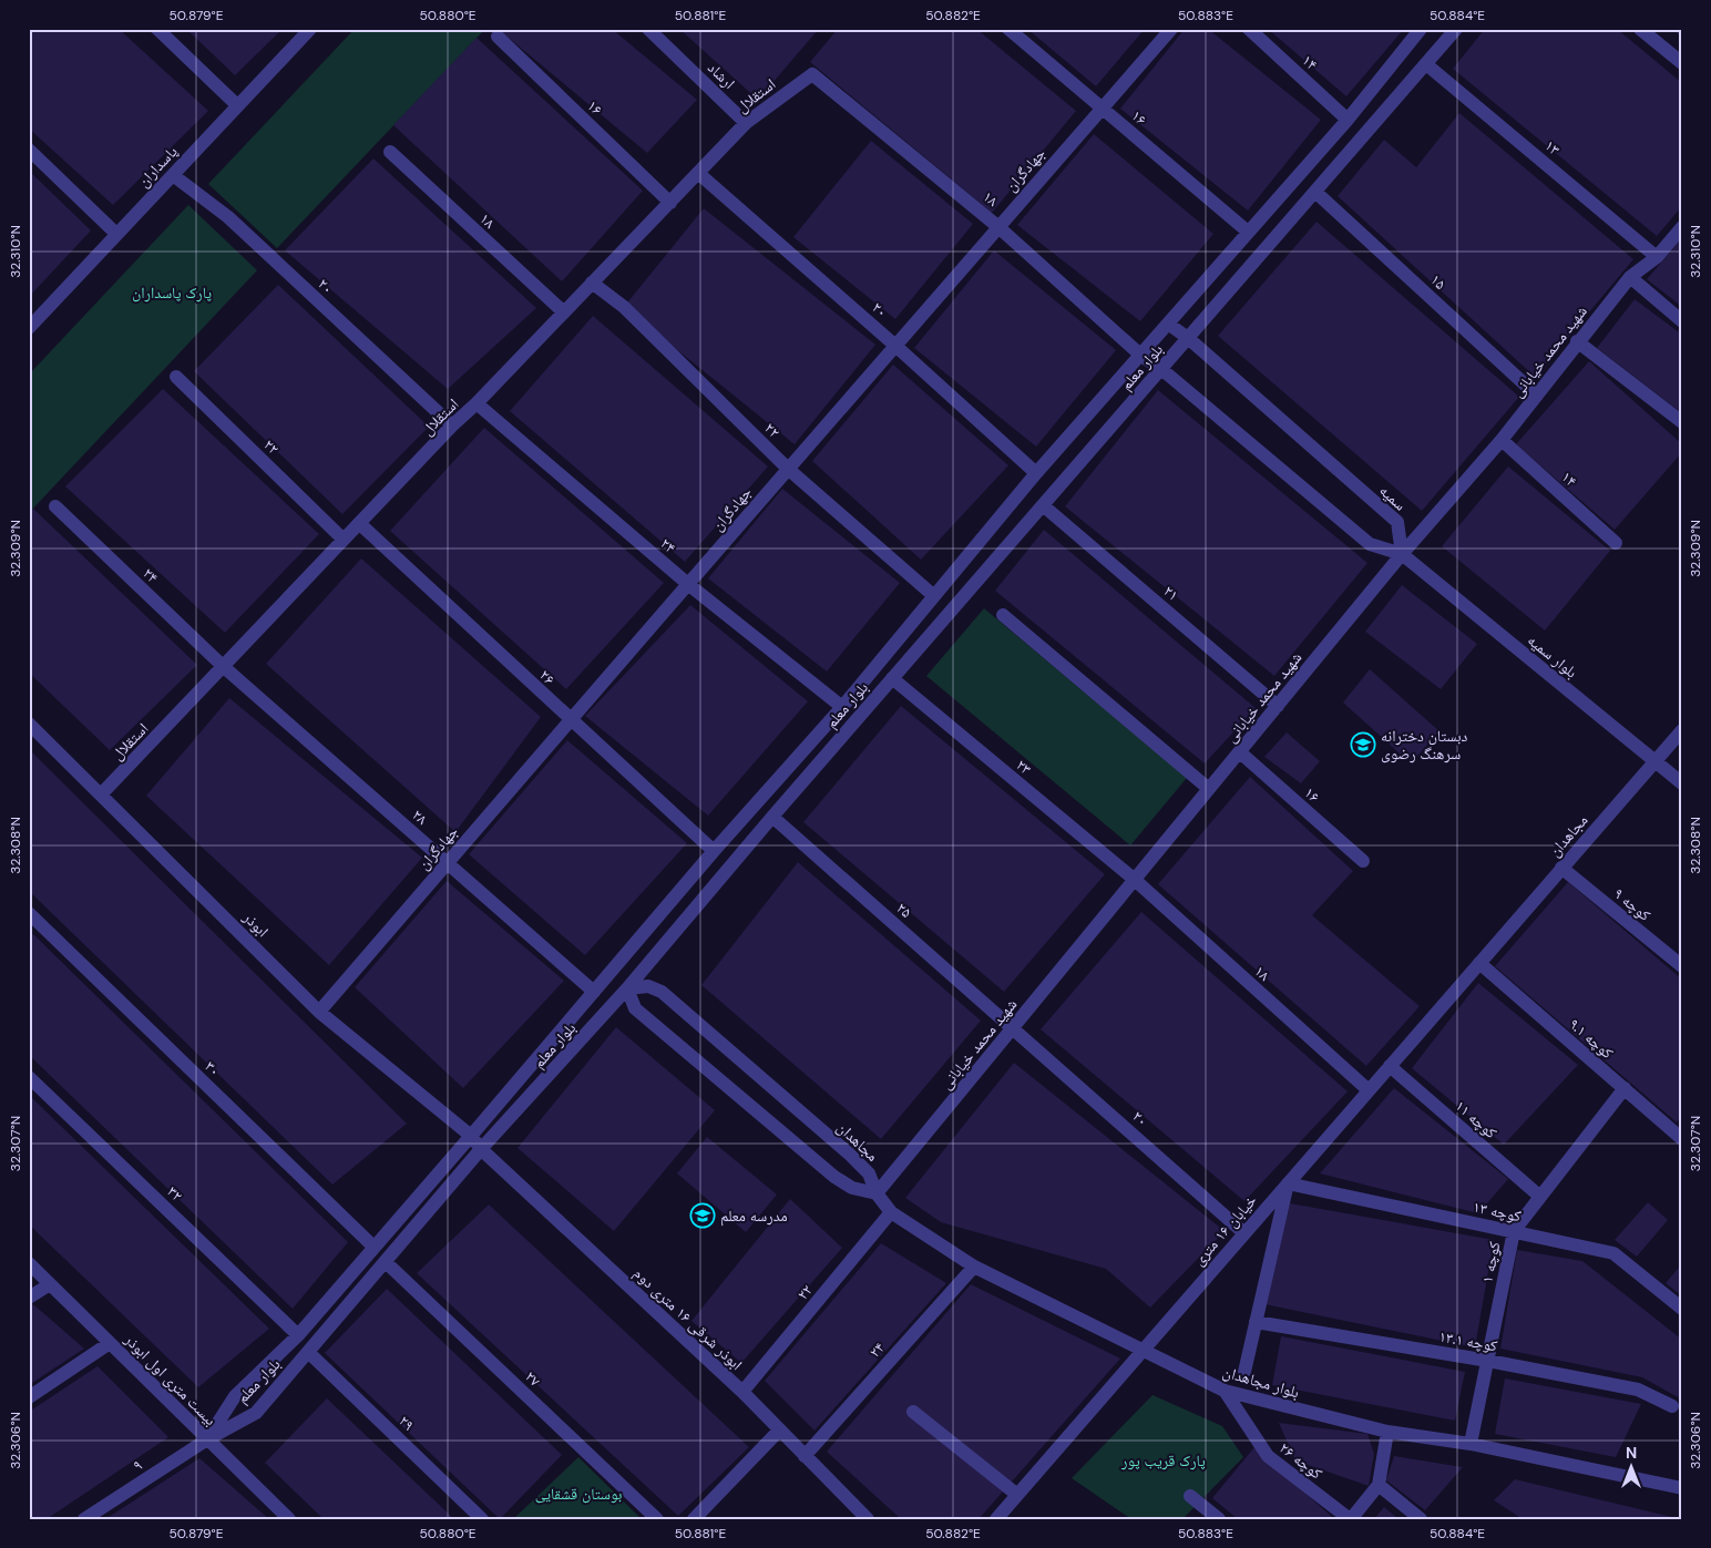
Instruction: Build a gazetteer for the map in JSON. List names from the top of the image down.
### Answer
{
  "streets": {
    "street": [
      "۱۴",
      "ارشاد",
      "استقلال",
      "۱۶",
      "۱۳",
      "پاسداران",
      "جهادگران",
      "۱۸",
      "۱۵",
      "۲۰",
      "شهید محمد خیابانی",
      "بلوار معلم",
      "۲۲",
      "سمیه",
      "۲۴",
      "۲۱",
      "بلوار سمیه",
      "۲۶",
      "۲۳",
      "۲۸",
      "مجاهدان",
      "کوچه ۹",
      "۲۵",
      "ابوذر",
      "کوچه ۹.۱",
      "۳۰",
      "کوچه ۱۱",
      "۳۲",
      "کوچه ۱۳",
      "خیابان ۱۶ متری",
      "کوچه ۱",
      "ابوذر شرقی ۱۶ متری دوم",
      "کوچه ۱۳.۱",
      "۲۷",
      "بیست متری اول ابوذر",
      "بلوار مجاهدان",
      "۲۹",
      "کوچه ۲۶",
      "۹"
    ]
  },
  "crossings": [
    ["۱۴", "شهید محمد خیابانی"],
    ["۱۴", "بلوار معلم"],
    ["ارشاد", "استقلال"],
    ["استقلال", "۱۶"],
    ["استقلال", "۱۸"],
    ["استقلال", "۲۰"],
    ["استقلال", "۲۲"],
    ["استقلال", "۲۴"],
    ["استقلال", "۲۶"],
    ["استقلال", "۲۸"],
    ["استقلال", "ابوذر"],
    ["۱۶", "جهادگران"],
    ["۱۶", "شهید محمد خیابانی"],
    ["۱۶", "بلوار معلم"],
    ["۱۳", "شهید محمد خیابانی"],
    ["۱۳", "بلوار معلم"],
    ["پاسداران", "۲۰"],
    ["جهادگران", "۱۸"],
    ["جهادگران", "۲۰"],
    ["جهادگران", "۲۲"],
    ["جهادگران", "۲۴"],
    ["جهادگران", "۲۶"],
    ["جهادگران", "۲۸"],
    ["جهادگران", "ابوذر"],
    ["۱۸", "شهید محمد خیابانی"],
    ["۱۸", "بلوار معلم"],
    ["۱۸", "۲۳"],
    ["۱۸", "خیابان ۱۶ متری"],
    ["۱۵", "شهید محمد خیابانی"],
    ["۱۵", "بلوار معلم"],
    ["۲۰", "شهید محمد خیابانی"],
    ["۲۰", "بلوار معلم"],
    ["۲۰", "۲۵"],
    ["۲۰", "خیابان ۱۶ متری"],
    ["شهید محمد خیابانی", "سمیه"],
    ["شهید محمد خیابانی", "۲۱"],
    ["شهید محمد خیابانی", "بلوار سمیه"],
    ["شهید محمد خیابانی", "۲۳"],
    ["شهید محمد خیابانی", "مجاهدان"],
    ["شهید محمد خیابانی", "۲۵"],
    ["شهید محمد خیابانی", "بلوار مجاهدان"],
    ["بلوار معلم", "۲۲"],
    ["بلوار معلم", "سمیه"],
    ["بلوار معلم", "۲۴"],
    ["بلوار معلم", "۲۱"],
    ["بلوار معلم", "۲۶"],
    ["بلوار معلم", "۲۳"],
    ["بلوار معلم", "۲۸"],
    ["بلوار معلم", "مجاهدان"],
    ["بلوار معلم", "۲۵"],
    ["بلوار معلم", "ابوذر"],
    ["بلوار معلم", "۳۰"],
    ["بلوار معلم", "۳۲"],
    ["بلوار معلم", "ابوذر شرقی ۱۶ متری دوم"],
    ["بلوار معلم", "۲۷"],
    ["بلوار معلم", "بیست متری اول ابوذر"],
    ["بلوار معلم", "۲۹"],
    ["بلوار معلم", "۹"],
    ["۲۲", "ابوذر شرقی ۱۶ متری دوم"],
    ["۲۲", "بلوار مجاهدان"],
    ["سمیه", "بلوار سمیه"],
    ["۲۴", "۲۸"],
    ["۲۴", "ابوذر شرقی ۱۶ متری دوم"],
    ["۲۴", "بلوار مجاهدان"],
    ["بلوار سمیه", "مجاهدان"],
    ["مجاهدان", "کوچه ۹"],
    ["مجاهدان", "کوچه ۹.۱"],
    ["مجاهدان", "خیابان ۱۶ متری"],
    ["مجاهدان", "بلوار مجاهدان"],
    ["ابوذر", "ابوذر شرقی ۱۶ متری دوم"],
    ["کوچه ۹.۱", "خیابان ۱۶ متری"],
    ["کوچه ۹.۱", "کوچه ۱"],
    ["کوچه ۱۱", "خیابان ۱۶ متری"],
    ["کوچه ۱۱", "کوچه ۱"],
    ["کوچه ۱۳", "خیابان ۱۶ متری"],
    ["کوچه ۱۳", "کوچه ۱"],
    ["خیابان ۱۶ متری", "بلوار مجاهدان"],
    ["کوچه ۱", "کوچه ۱۳.۱"],
    ["کوچه ۱", "بلوار مجاهدان"],
    ["بیست متری اول ابوذر", "۹"],
    ["بلوار مجاهدان", "کوچه ۲۶"]
  ],
  "parks": ["پارک پاسداران", "پارک قریب پور", "بوستان قشقایی"],
  "places": {
    "school or university": ["دبستان دخترانه سرهنگ رضوی", "مدرسه معلم"]
  },
  "north": "top",
  "coordinates": [
    "50.879°E",
    "50.880°E",
    "50.881°E",
    "50.882°E",
    "50.883°E",
    "50.884°E",
    "32.310°N",
    "32.309°N",
    "32.308°N",
    "32.307°N",
    "32.306°N"
  ]
}
